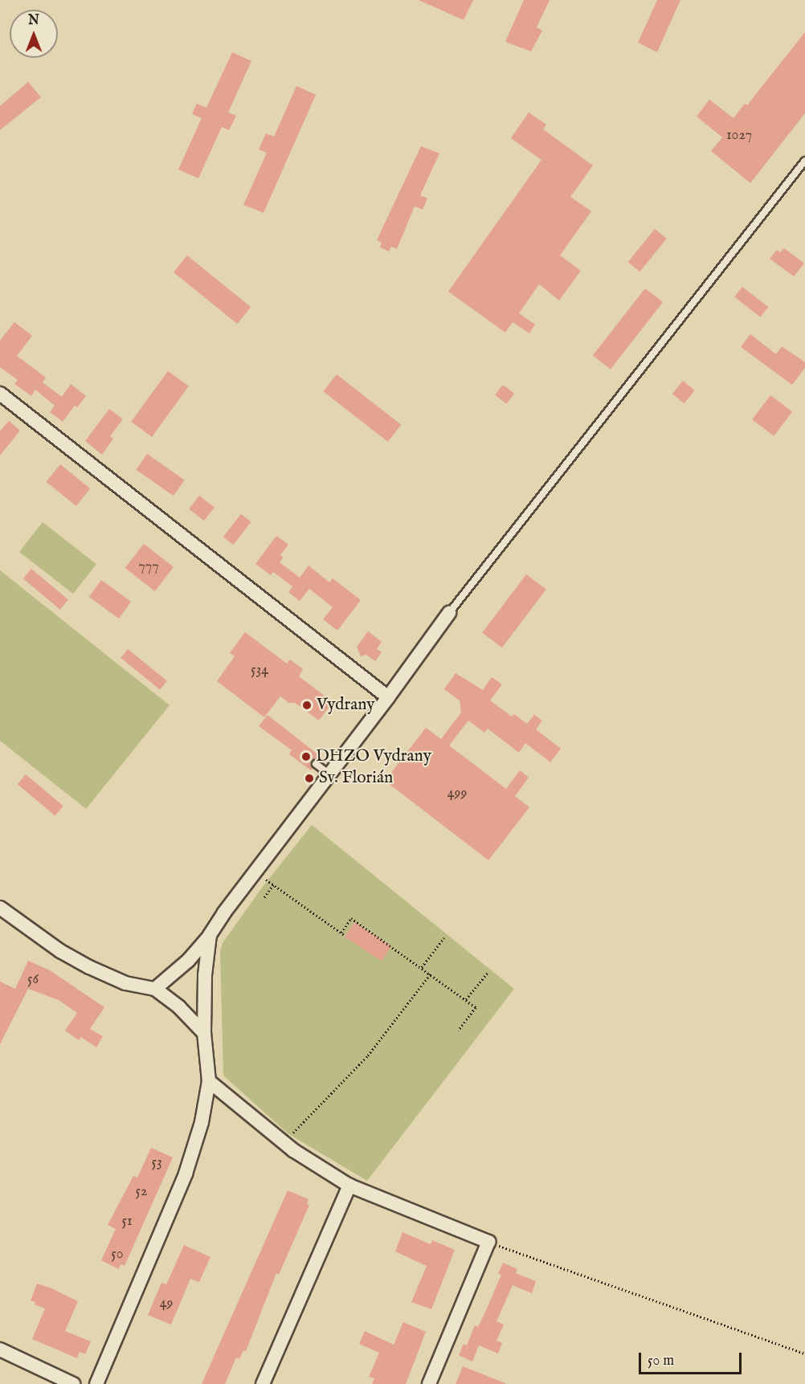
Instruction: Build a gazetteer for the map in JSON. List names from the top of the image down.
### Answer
{
  "places": ["Vydrany", "DHZO Vydrany", "Sv. Florián"],
  "house_numbers": [
    "1027",
    "777",
    "534",
    "499",
    "56",
    "53",
    "52",
    "51",
    "50",
    "49"
  ],
  "scale_bar": "50 m",
  "north": "top"
}
